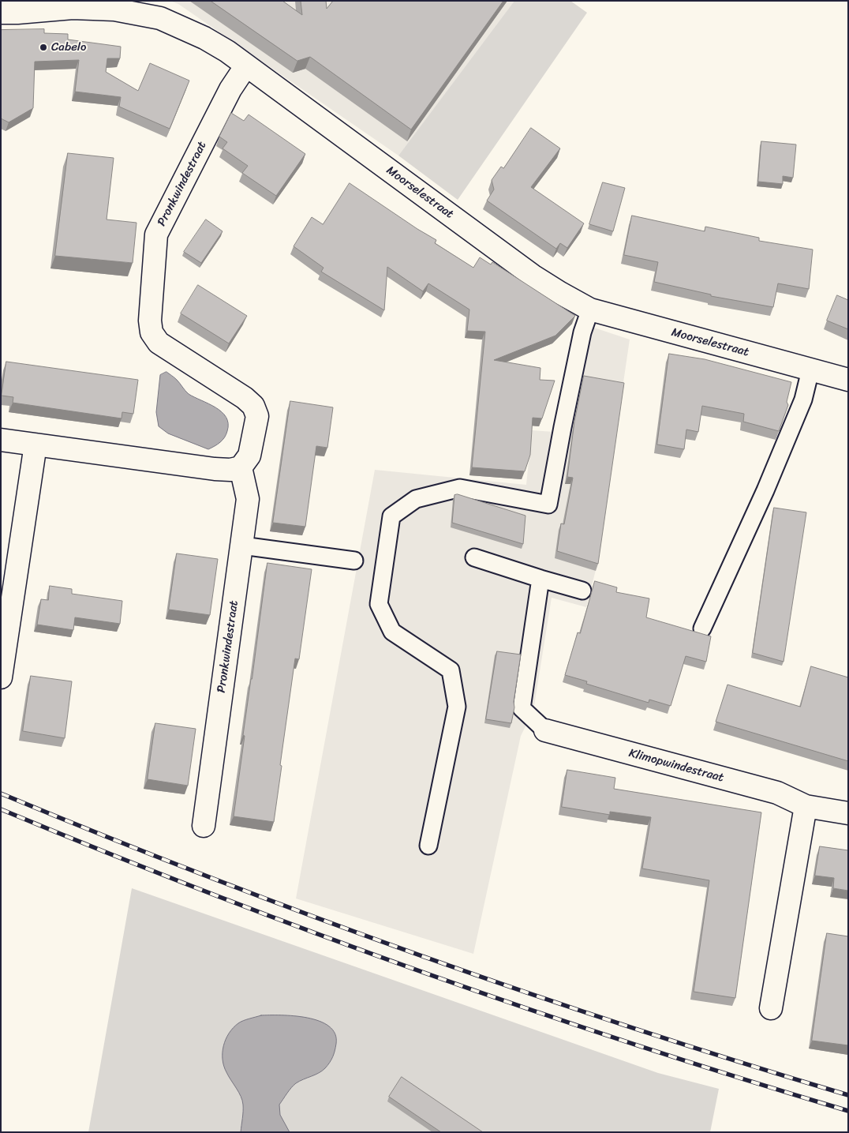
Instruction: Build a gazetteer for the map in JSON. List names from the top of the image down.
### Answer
{
  "streets": {
    "street": ["Pronkwindestraat", "Moorselestraat", "Klimopwindestraat"]
  },
  "crossings": [
    ["Pronkwindestraat", "Moorselestraat"]
  ],
  "places": ["Cabelo"]
}
